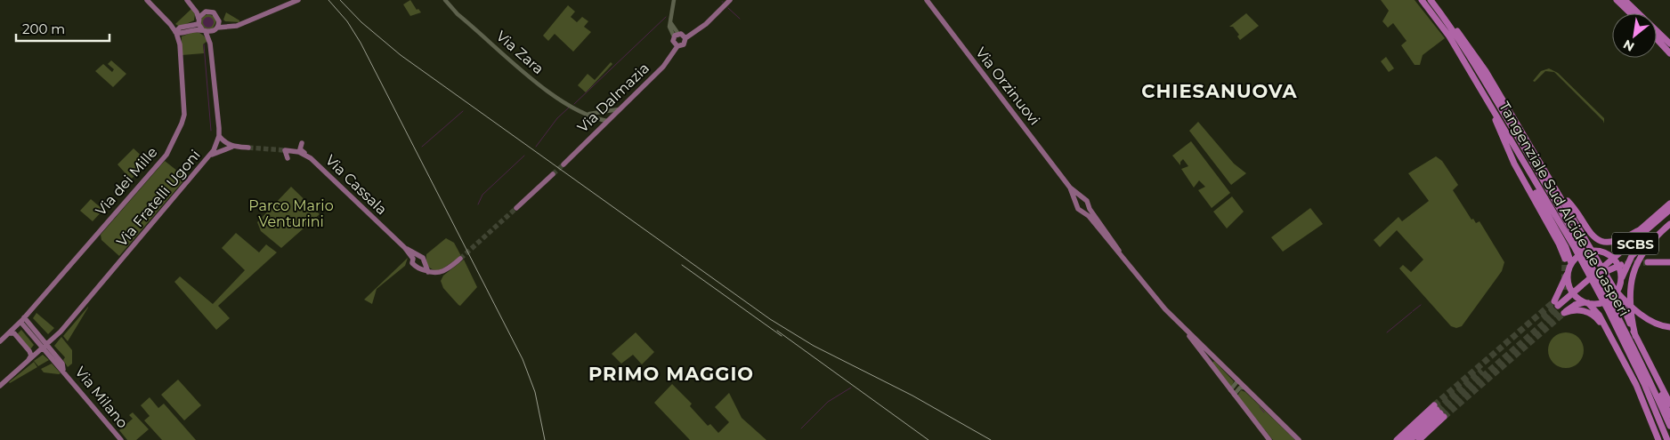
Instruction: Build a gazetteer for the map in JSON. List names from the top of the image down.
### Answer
{
  "streets": {
    "highway": ["Tangenziale Sud Alcide de Gasperi", "SCBS"],
    "main road": [
      "Via Orzinuovi",
      "Via Dalmazia",
      "Via dei Mille",
      "Via Cassala",
      "Via Fratelli Ugoni",
      "Via Milano"
    ],
    "street": ["Via Zara"]
  },
  "crossings": [
    ["Via Zara", "Via Dalmazia"],
    ["Via dei Mille", "Via Milano"],
    ["Via Fratelli Ugoni", "Via Milano"]
  ],
  "districts": ["CHIESANUOVA", "PRIMO MAGGIO"],
  "parks": ["Parco Mario Venturini"],
  "scale_bar": "200 m",
  "north": "bottom left"
}
